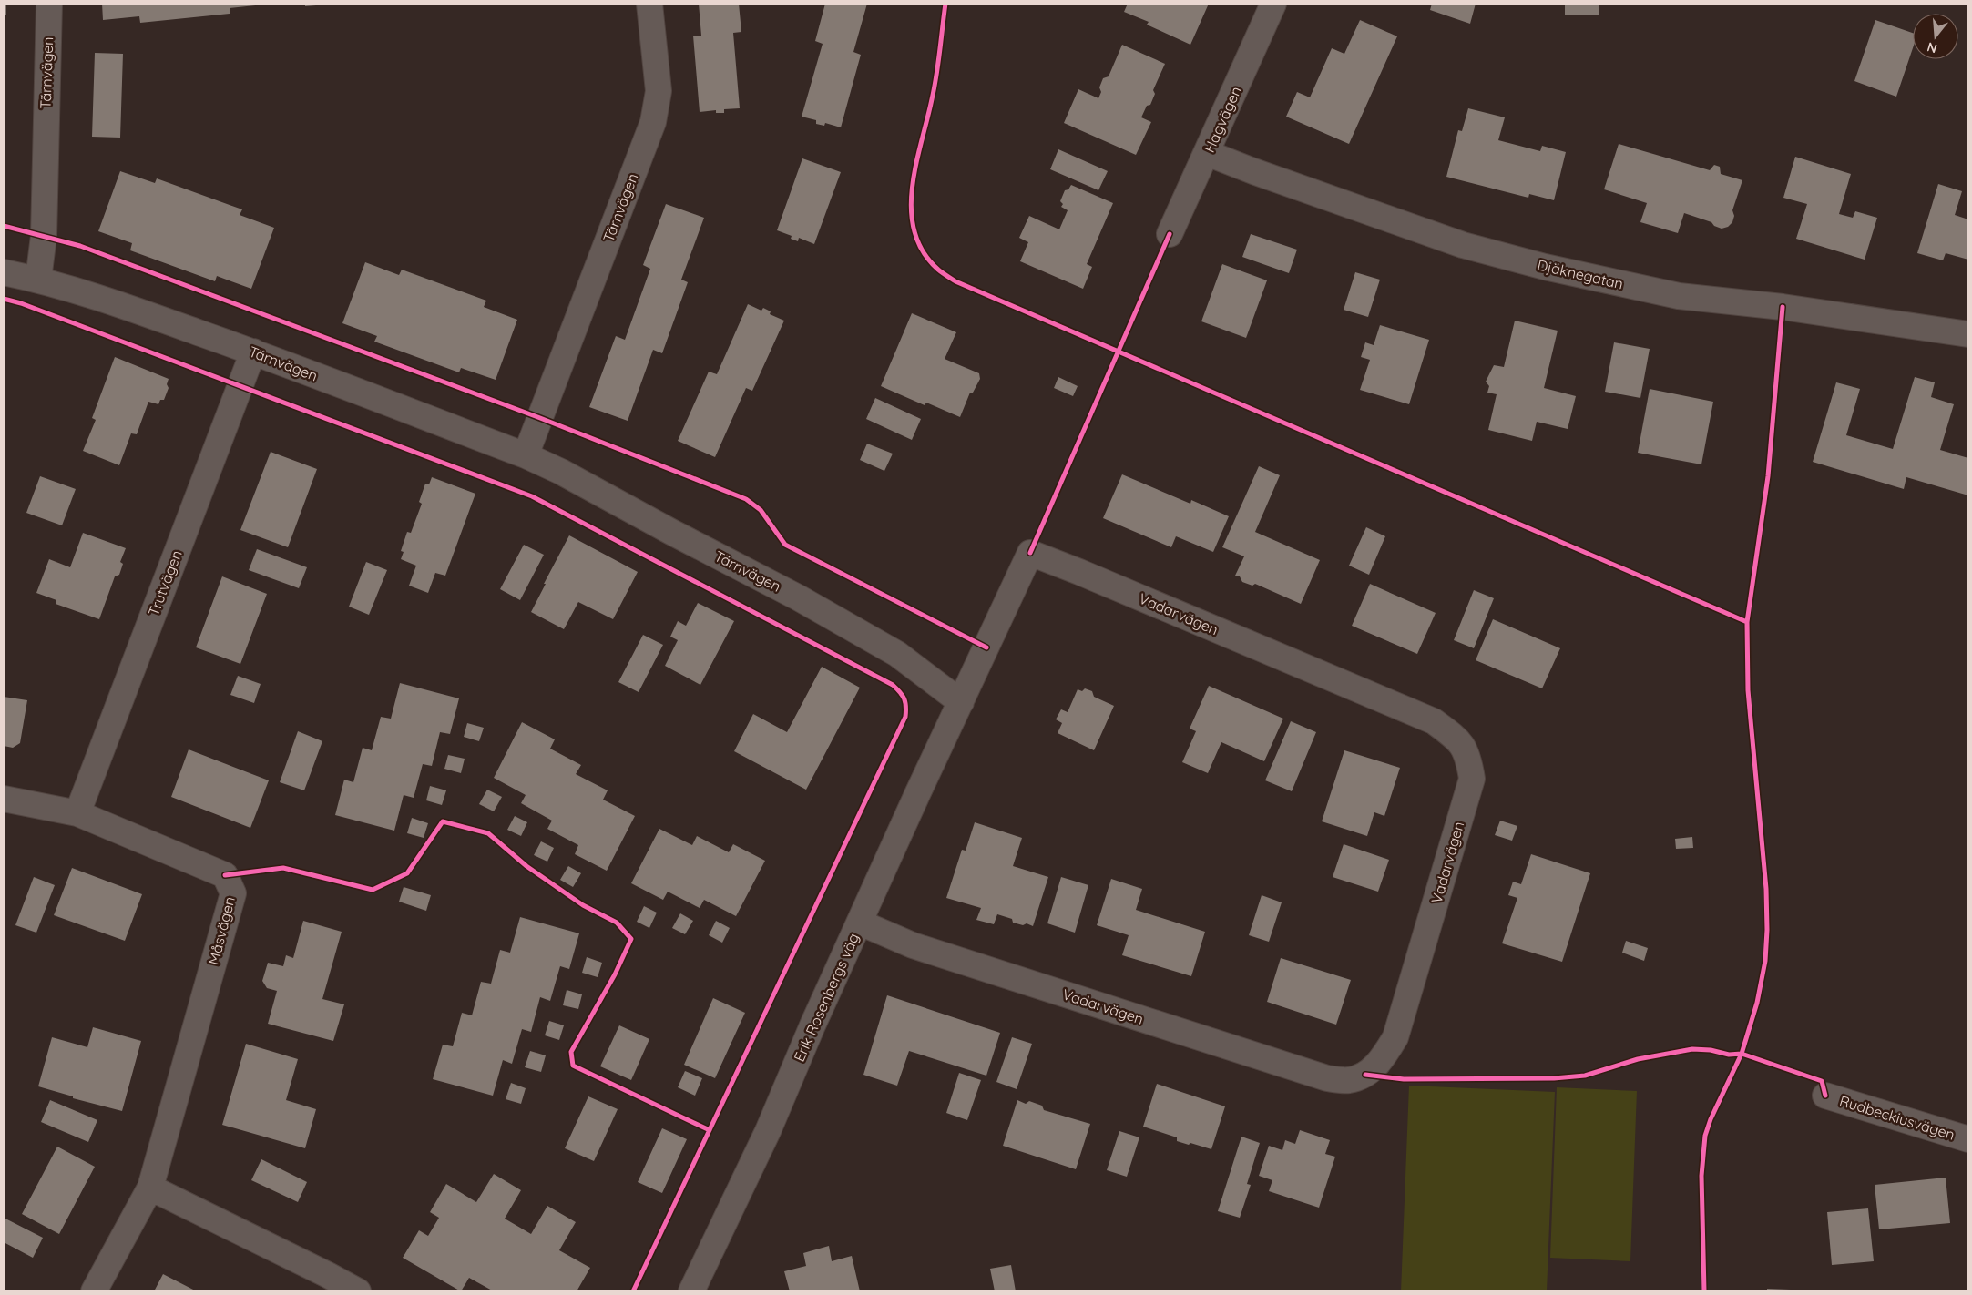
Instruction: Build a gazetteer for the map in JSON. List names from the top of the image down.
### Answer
{
  "streets": {
    "street": [
      "Tärnvägen",
      "Hagvägen",
      "Djäknegatan",
      "Trutvägen",
      "Vadarvägen",
      "Måsvägen",
      "Erik Rosenbergs väg",
      "Rudbeckiusvägen"
    ]
  },
  "crossings": [
    ["Tärnvägen", "Trutvägen"],
    ["Tärnvägen", "Vadarvägen"],
    ["Tärnvägen", "Erik Rosenbergs väg"],
    ["Hagvägen", "Djäknegatan"],
    ["Trutvägen", "Måsvägen"],
    ["Vadarvägen", "Erik Rosenbergs väg"]
  ],
  "north": "bottom"
}
